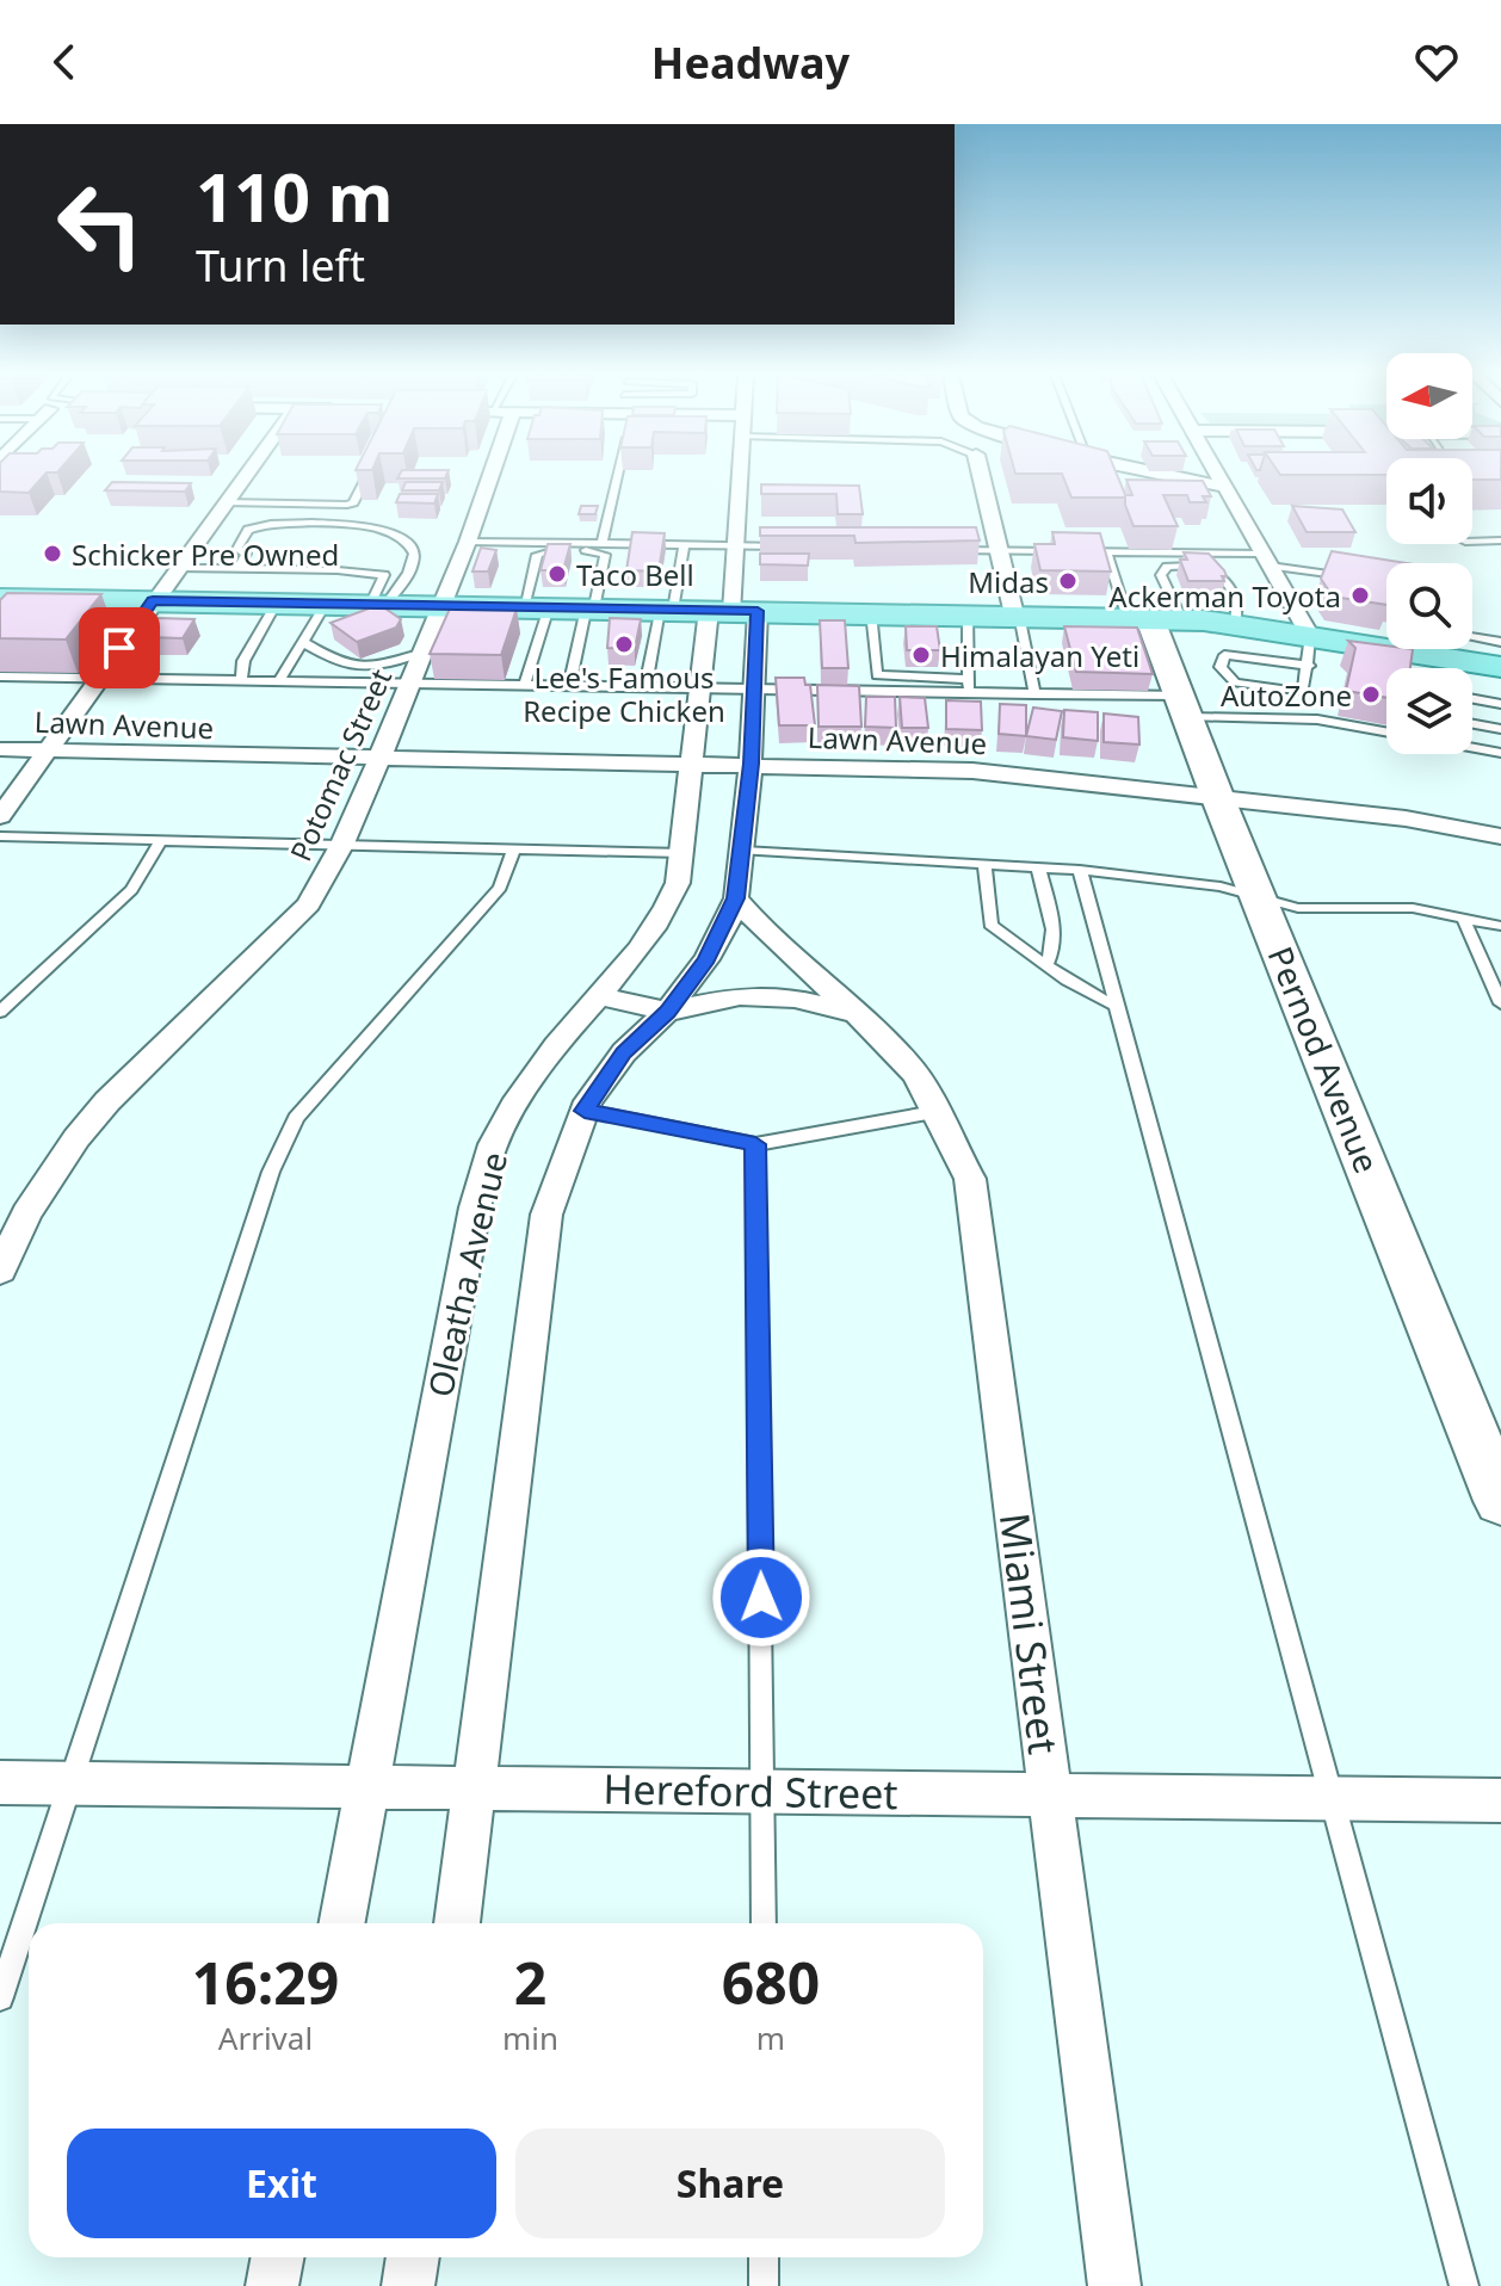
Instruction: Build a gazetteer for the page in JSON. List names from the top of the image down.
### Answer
{
  "streets": {
    "street": [
      "Lawn Avenue",
      "Potomac Street",
      "Pernod Avenue",
      "Oleatha Avenue",
      "Miami Street",
      "Hereford Street"
    ]
  },
  "crossings": [
    ["Lawn Avenue", "Potomac Street"],
    ["Lawn Avenue", "Pernod Avenue"],
    ["Lawn Avenue", "Oleatha Avenue"],
    ["Oleatha Avenue", "Miami Street"],
    ["Oleatha Avenue", "Hereford Street"],
    ["Miami Street", "Hereford Street"]
  ],
  "places": [
    "Schicker Pre Owned",
    "Taco Bell",
    "Midas",
    "Ackerman Toyota",
    "Lee's Famous Recipe Chicken",
    "Himalayan Yeti",
    "AutoZone"
  ],
  "north": "left",
  "page": {
    "header": "Headway",
    "turn": ["110 m", "Turn left"],
    "eta": [
      "16:29",
      "Arrival",
      "2",
      "min",
      "680",
      "m"
    ],
    "buttons": ["Exit", "Share"]
  }
}
